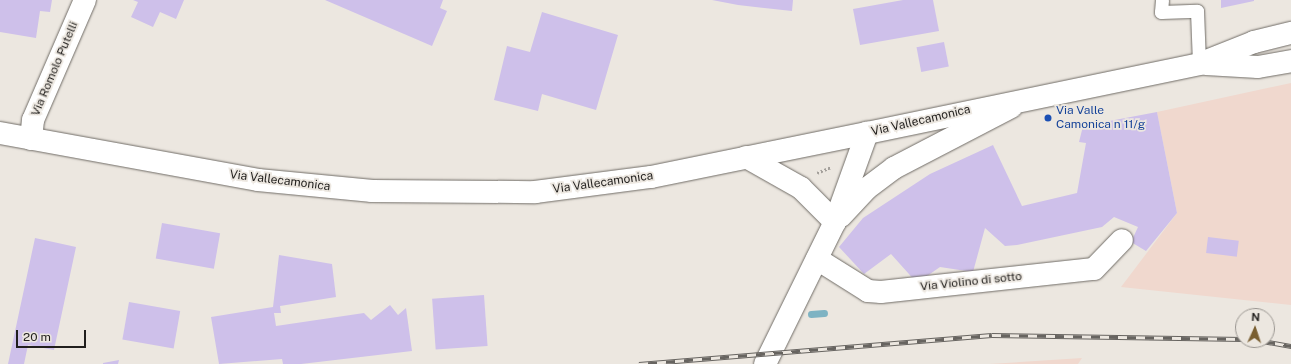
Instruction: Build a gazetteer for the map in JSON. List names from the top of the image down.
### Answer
{
  "streets": {
    "main road": ["Via Romolo Putelli", "Via Vallecamonica", "Via Violino di sotto"]
  },
  "crossings": [
    ["Via Romolo Putelli", "Via Vallecamonica"]
  ],
  "places": ["Via Valle Camonica n 11/g"],
  "scale_bar": "20 m",
  "north": "top"
}
